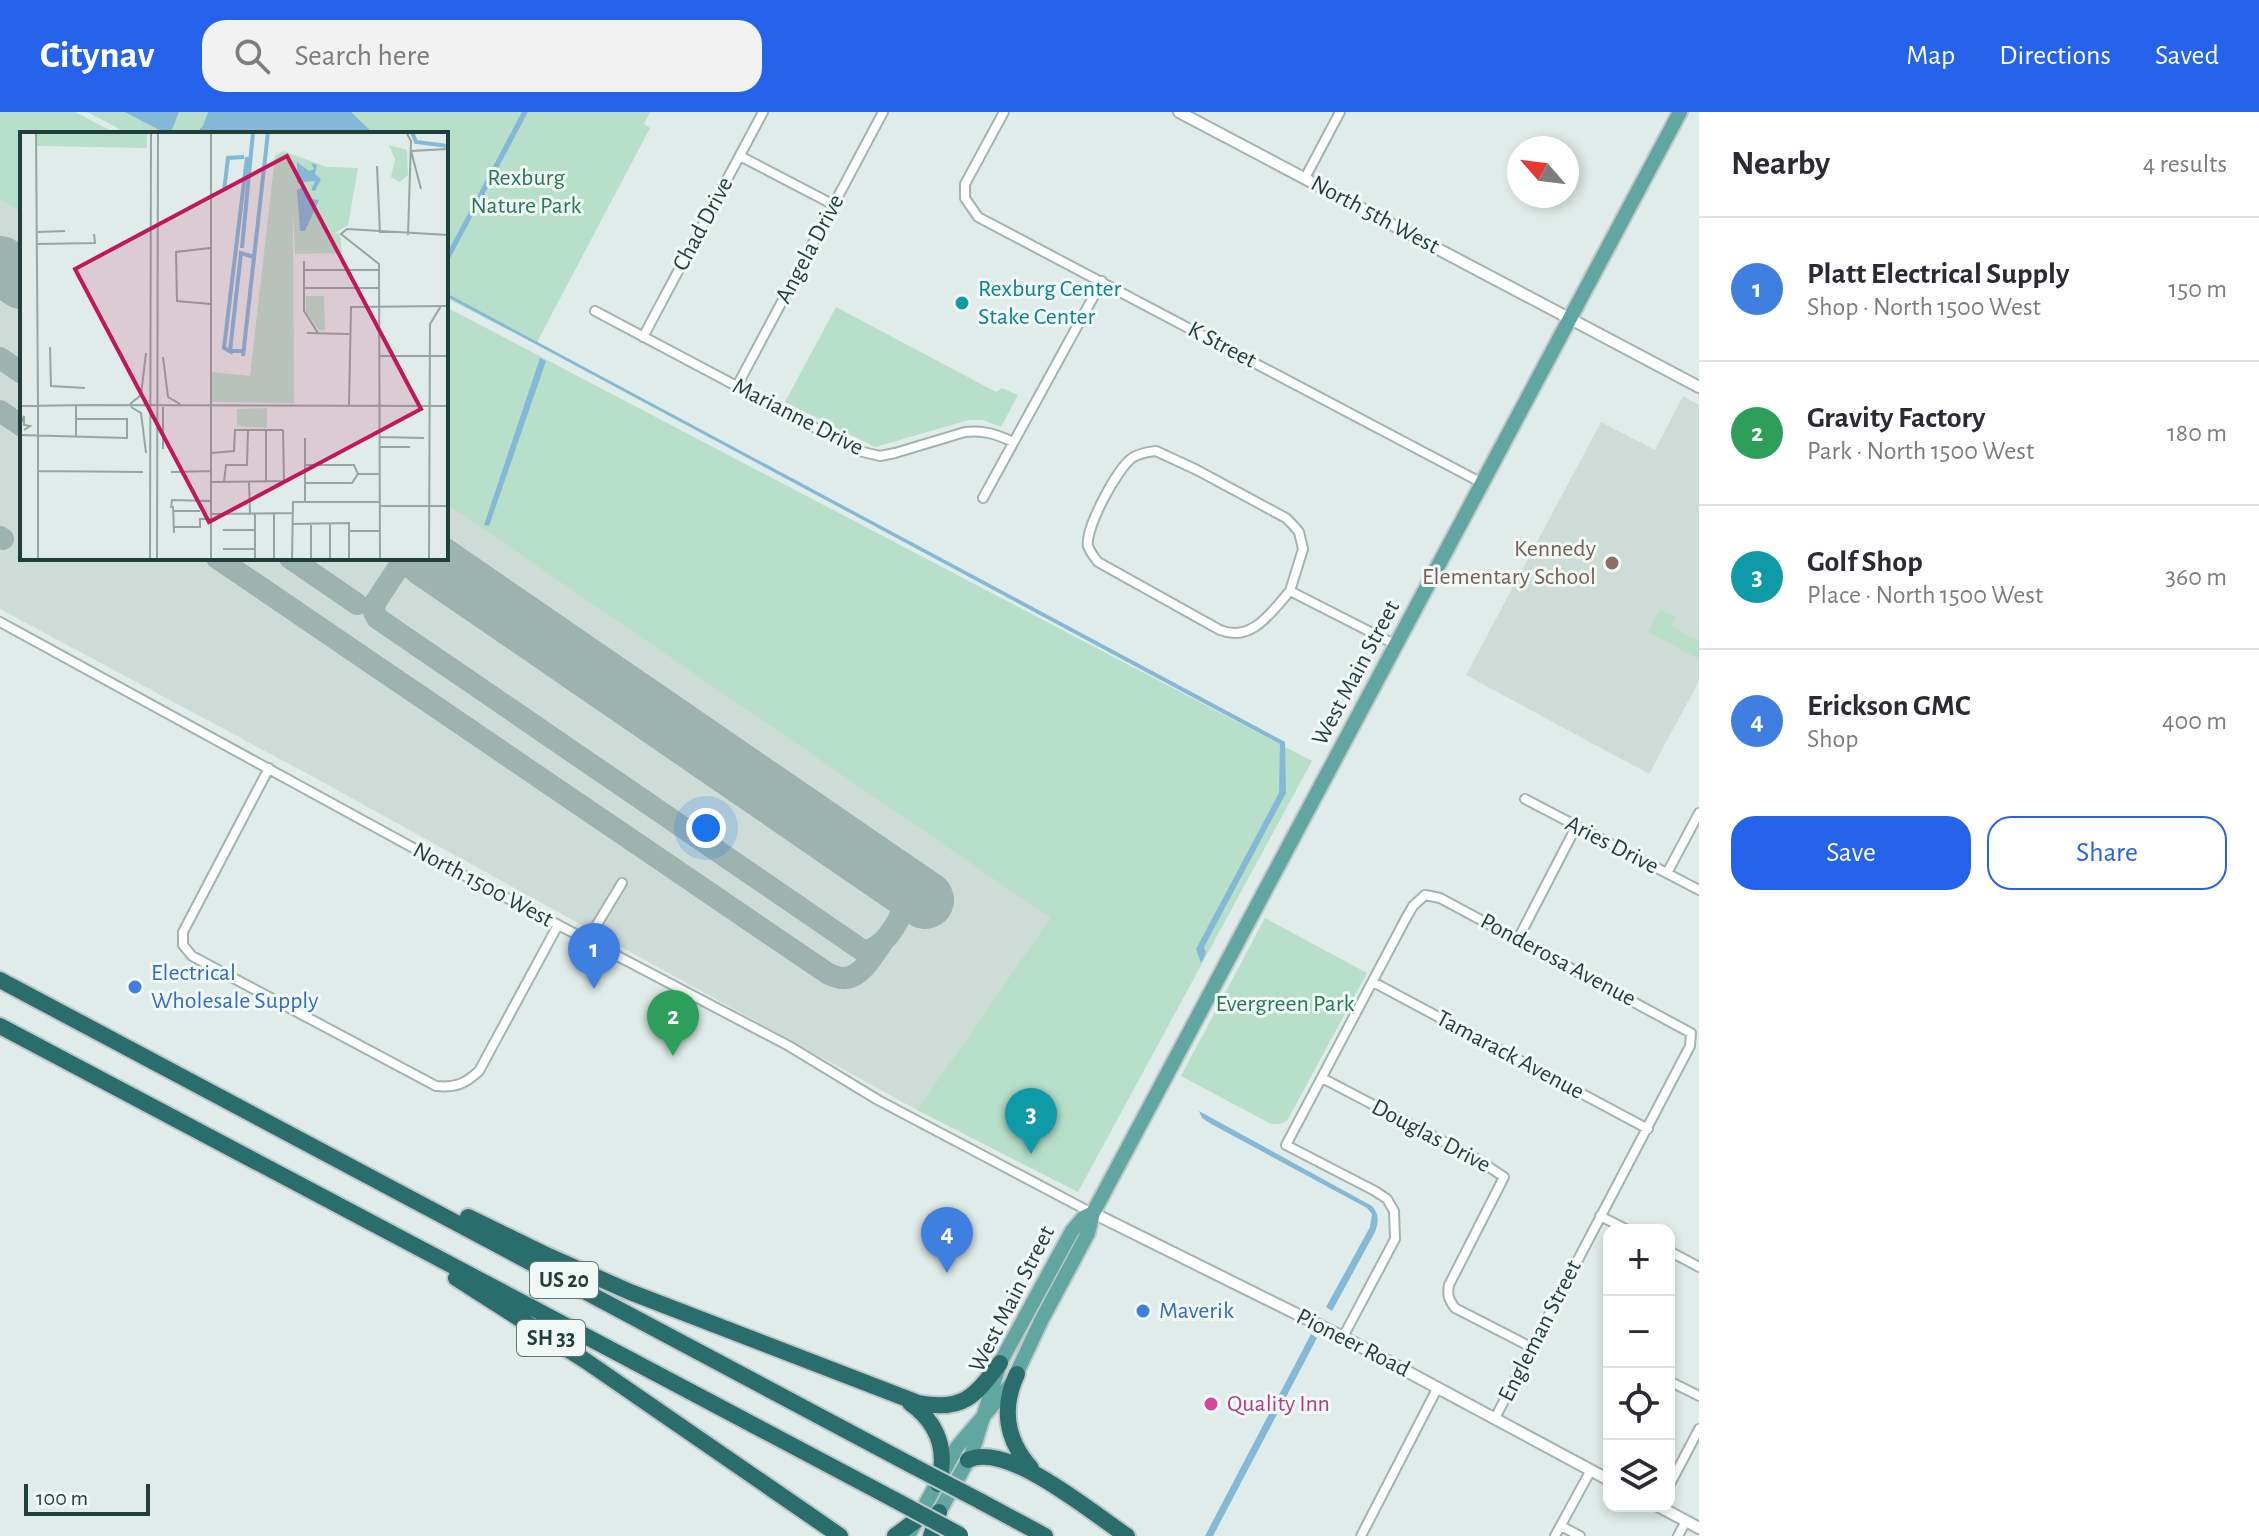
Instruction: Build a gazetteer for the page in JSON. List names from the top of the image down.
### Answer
{
  "streets": {
    "highway": ["US 20", "SH 33"],
    "main road": ["West Main Street"],
    "street": [
      "North 5th West",
      "Chad Drive",
      "Angela Drive",
      "K Street",
      "Marianne Drive",
      "Aries Drive",
      "North 1500 West",
      "Ponderosa Avenue",
      "Tamarack Avenue",
      "Douglas Drive",
      "Engleman Street",
      "Pioneer Road"
    ]
  },
  "crossings": [
    ["North 5th West", "West Main Street"],
    ["Chad Drive", "Marianne Drive"],
    ["Angela Drive", "Marianne Drive"],
    ["K Street", "West Main Street"],
    ["West Main Street", "North 1500 West"],
    ["West Main Street", "Pioneer Road"],
    ["North 1500 West", "Pioneer Road"],
    ["Ponderosa Avenue", "Engleman Street"],
    ["Tamarack Avenue", "Engleman Street"],
    ["Douglas Drive", "Engleman Street"],
    ["US 20", "SH 33"],
    ["Engleman Street", "Pioneer Road"]
  ],
  "parks": ["Rexburg Nature Park", "Evergreen Park"],
  "places": [
    "Rexburg Center Stake Center",
    "Kennedy Elementary School",
    "Electrical Wholesale Supply",
    "Maverik",
    "Quality Inn"
  ],
  "scale_bar": "100 m",
  "north": "top left",
  "page": {
    "header": "Citynav",
    "search": "Search here",
    "nav": ["Map", "Directions", "Saved"],
    "heading": ["Nearby", "4 results"],
    "list": [
      {
        "mark": "1",
        "name": "Platt Electrical Supply",
        "note": "Shop · North 1500 West",
        "value": "150 m"
      },
      {
        "mark": "2",
        "name": "Gravity Factory",
        "note": "Park · North 1500 West",
        "value": "180 m"
      },
      {
        "mark": "3",
        "name": "Golf Shop",
        "note": "Place · North 1500 West",
        "value": "360 m"
      },
      {
        "mark": "4",
        "name": "Erickson GMC",
        "note": "Shop",
        "value": "400 m"
      }
    ],
    "buttons": ["Save", "Share"],
    "pins": [
      "1",
      "2",
      "3",
      "4"
    ],
    "map_buttons": ["+", "−"],
    "scale": "100 m"
  }
}
